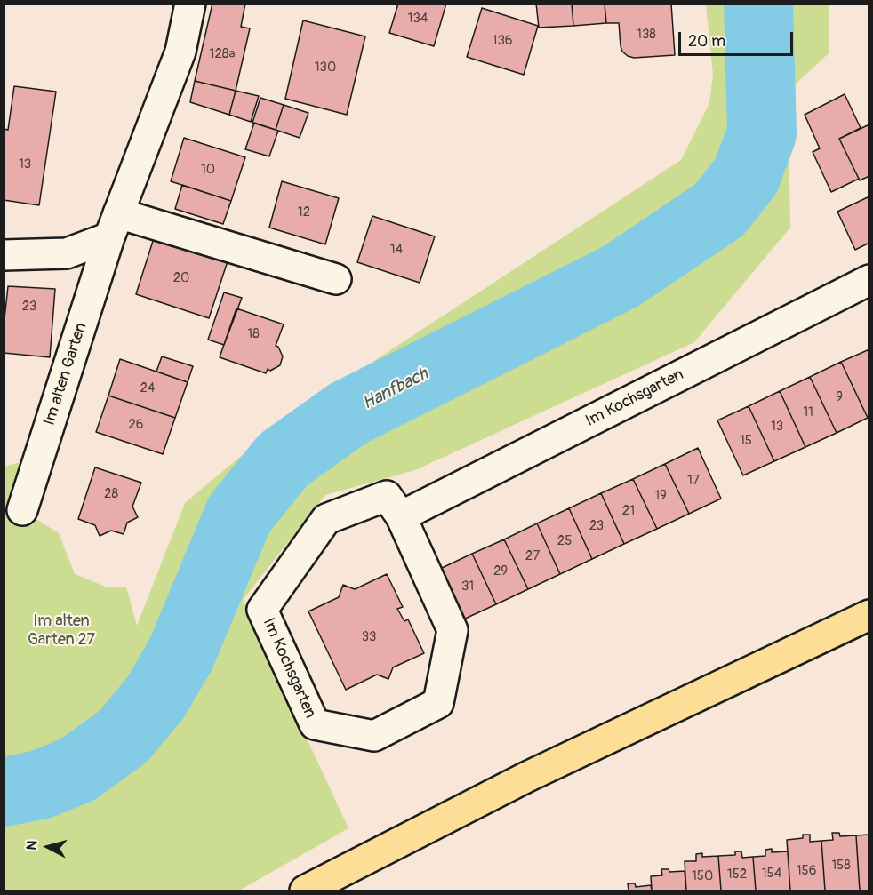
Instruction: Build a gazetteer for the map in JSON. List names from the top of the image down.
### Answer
{
  "streets": {
    "street": ["Im alten Garten", "Im Kochsgarten"]
  },
  "water": ["Hanfbach"],
  "parks": ["Im alten Garten 27"],
  "house_numbers": [
    "134",
    "138",
    "136",
    "128a",
    "130",
    "13",
    "10",
    "12",
    "14",
    "20",
    "23",
    "18",
    "24",
    "9",
    "11",
    "26",
    "13",
    "15",
    "17",
    "28",
    "19",
    "21",
    "23",
    "25",
    "27",
    "29",
    "31",
    "33",
    "158",
    "156",
    "154",
    "152",
    "150"
  ],
  "scale_bar": "20 m",
  "north": "left"
}
